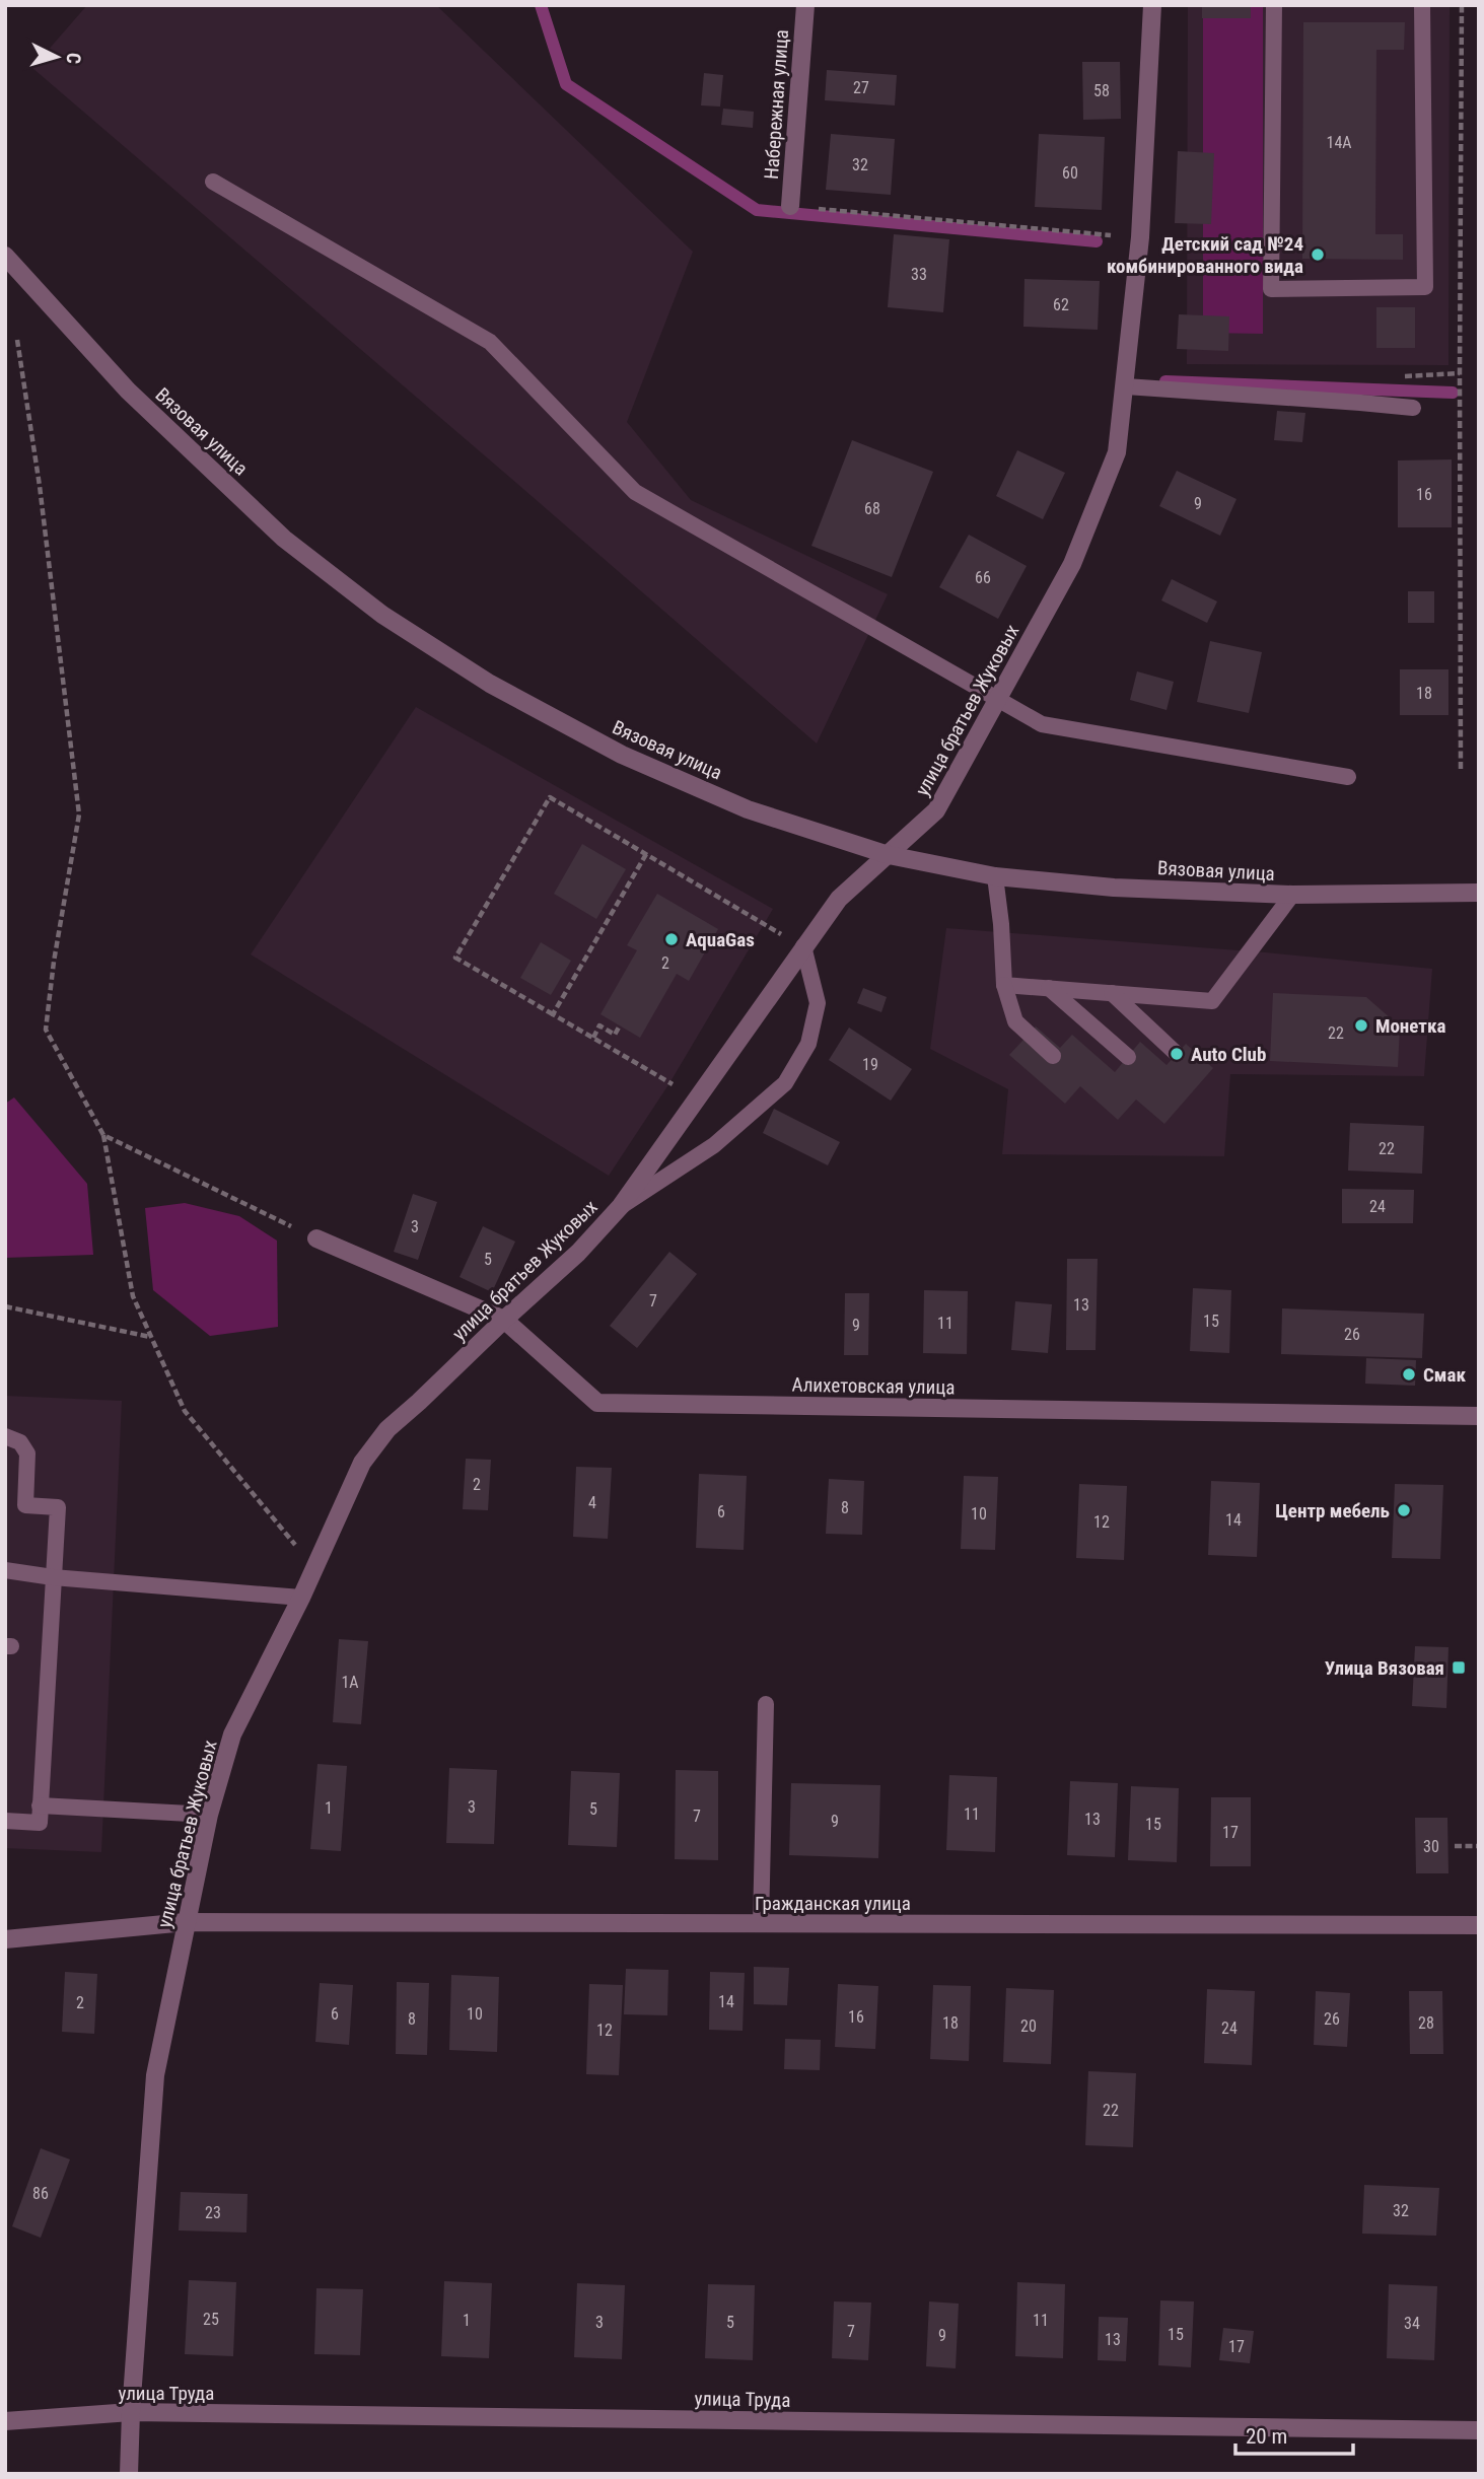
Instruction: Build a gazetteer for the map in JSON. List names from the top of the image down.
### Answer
{
  "streets": {
    "street": [
      "Набережная улица",
      "Вязовая улица",
      "улица братьев Жуковых",
      "Алихетовская улица",
      "Гражданская улица",
      "улица Труда"
    ]
  },
  "crossings": [
    ["Вязовая улица", "улица братьев Жуковых"],
    ["улица братьев Жуковых", "Алихетовская улица"],
    ["улица братьев Жуковых", "Гражданская улица"],
    ["улица братьев Жуковых", "улица Труда"]
  ],
  "places": {
    "other": [
      "Детский сад №24 комбинированного вида",
      "AquaGas",
      "Монетка",
      "Auto Club",
      "Смак",
      "Центр мебель"
    ],
    "transit": ["Улица Вязовая"]
  },
  "house_numbers": [
    "27",
    "58",
    "14А",
    "32",
    "60",
    "33",
    "62",
    "16",
    "9",
    "68",
    "66",
    "18",
    "2",
    "22",
    "19",
    "22",
    "24",
    "3",
    "5",
    "7",
    "13",
    "15",
    "11",
    "9",
    "26",
    "2",
    "4",
    "8",
    "6",
    "10",
    "14",
    "12",
    "1А",
    "3",
    "1",
    "5",
    "11",
    "7",
    "13",
    "9",
    "15",
    "17",
    "30",
    "14",
    "2",
    "6",
    "10",
    "16",
    "8",
    "26",
    "18",
    "28",
    "20",
    "24",
    "12",
    "22",
    "86",
    "32",
    "23",
    "25",
    "1",
    "11",
    "3",
    "5",
    "34",
    "7",
    "15",
    "9",
    "13",
    "17"
  ],
  "scale_bar": "20 m",
  "north": "right"
}
